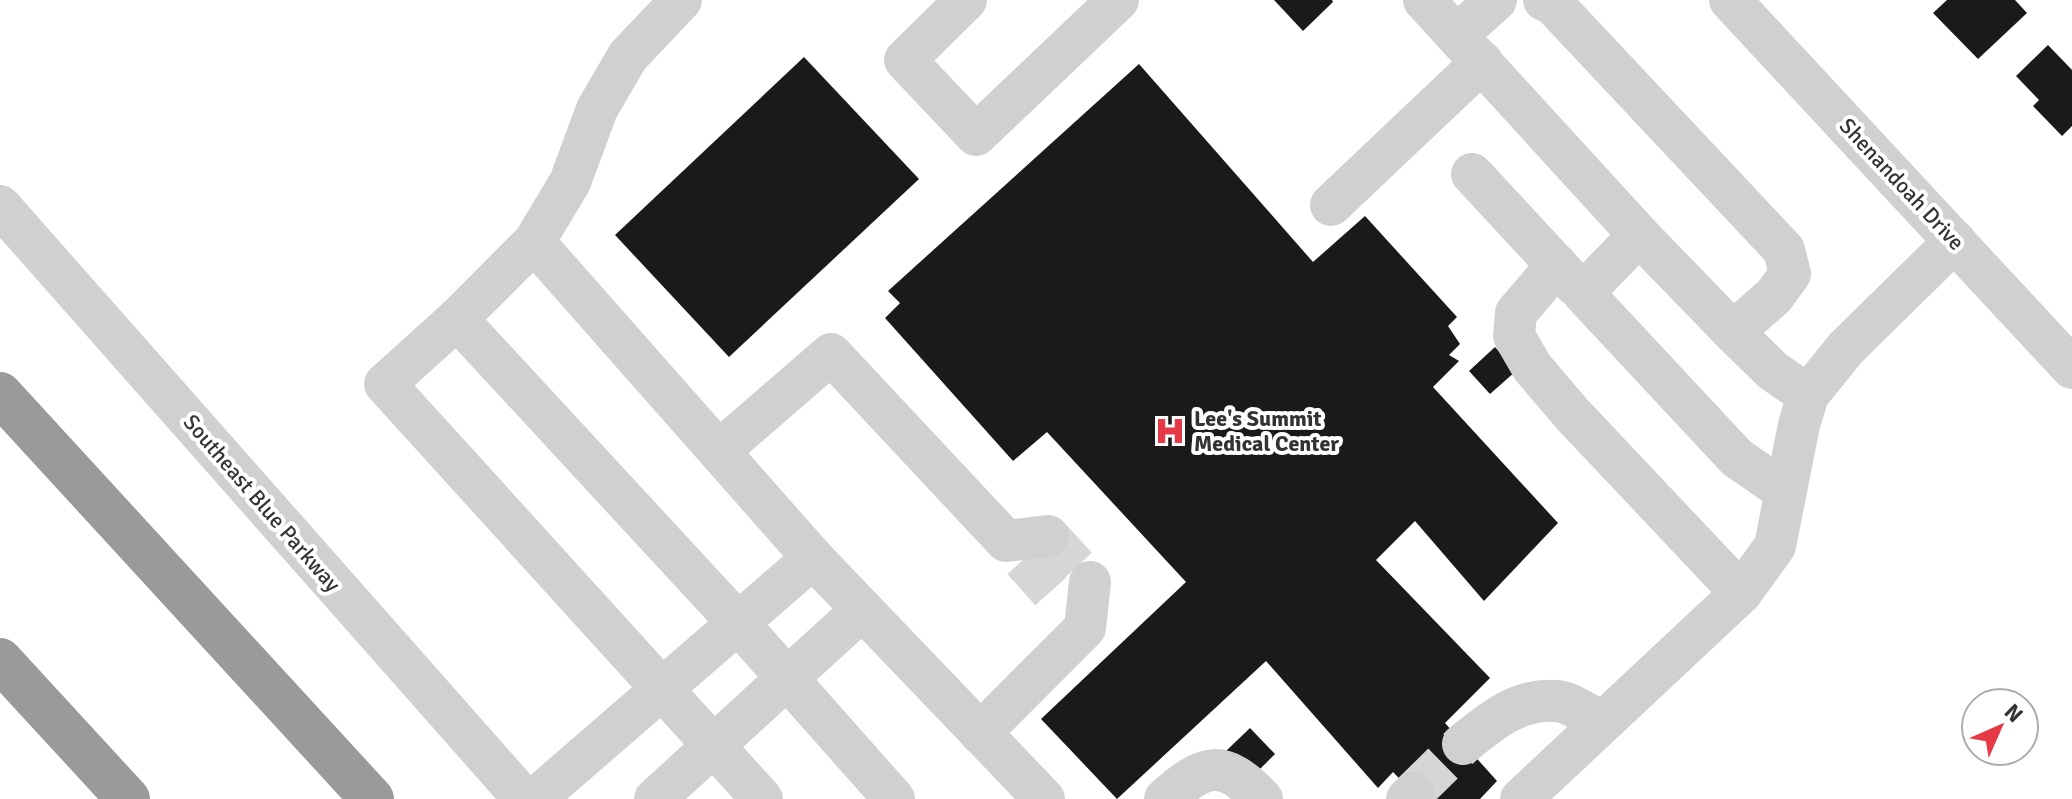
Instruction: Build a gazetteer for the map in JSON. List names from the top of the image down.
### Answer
{
  "streets": {
    "street": ["Shenandoah Drive", "Southeast Blue Parkway"]
  },
  "places": {
    "hospital": ["Lee's Summit Medical Center"]
  },
  "north": "top right"
}
